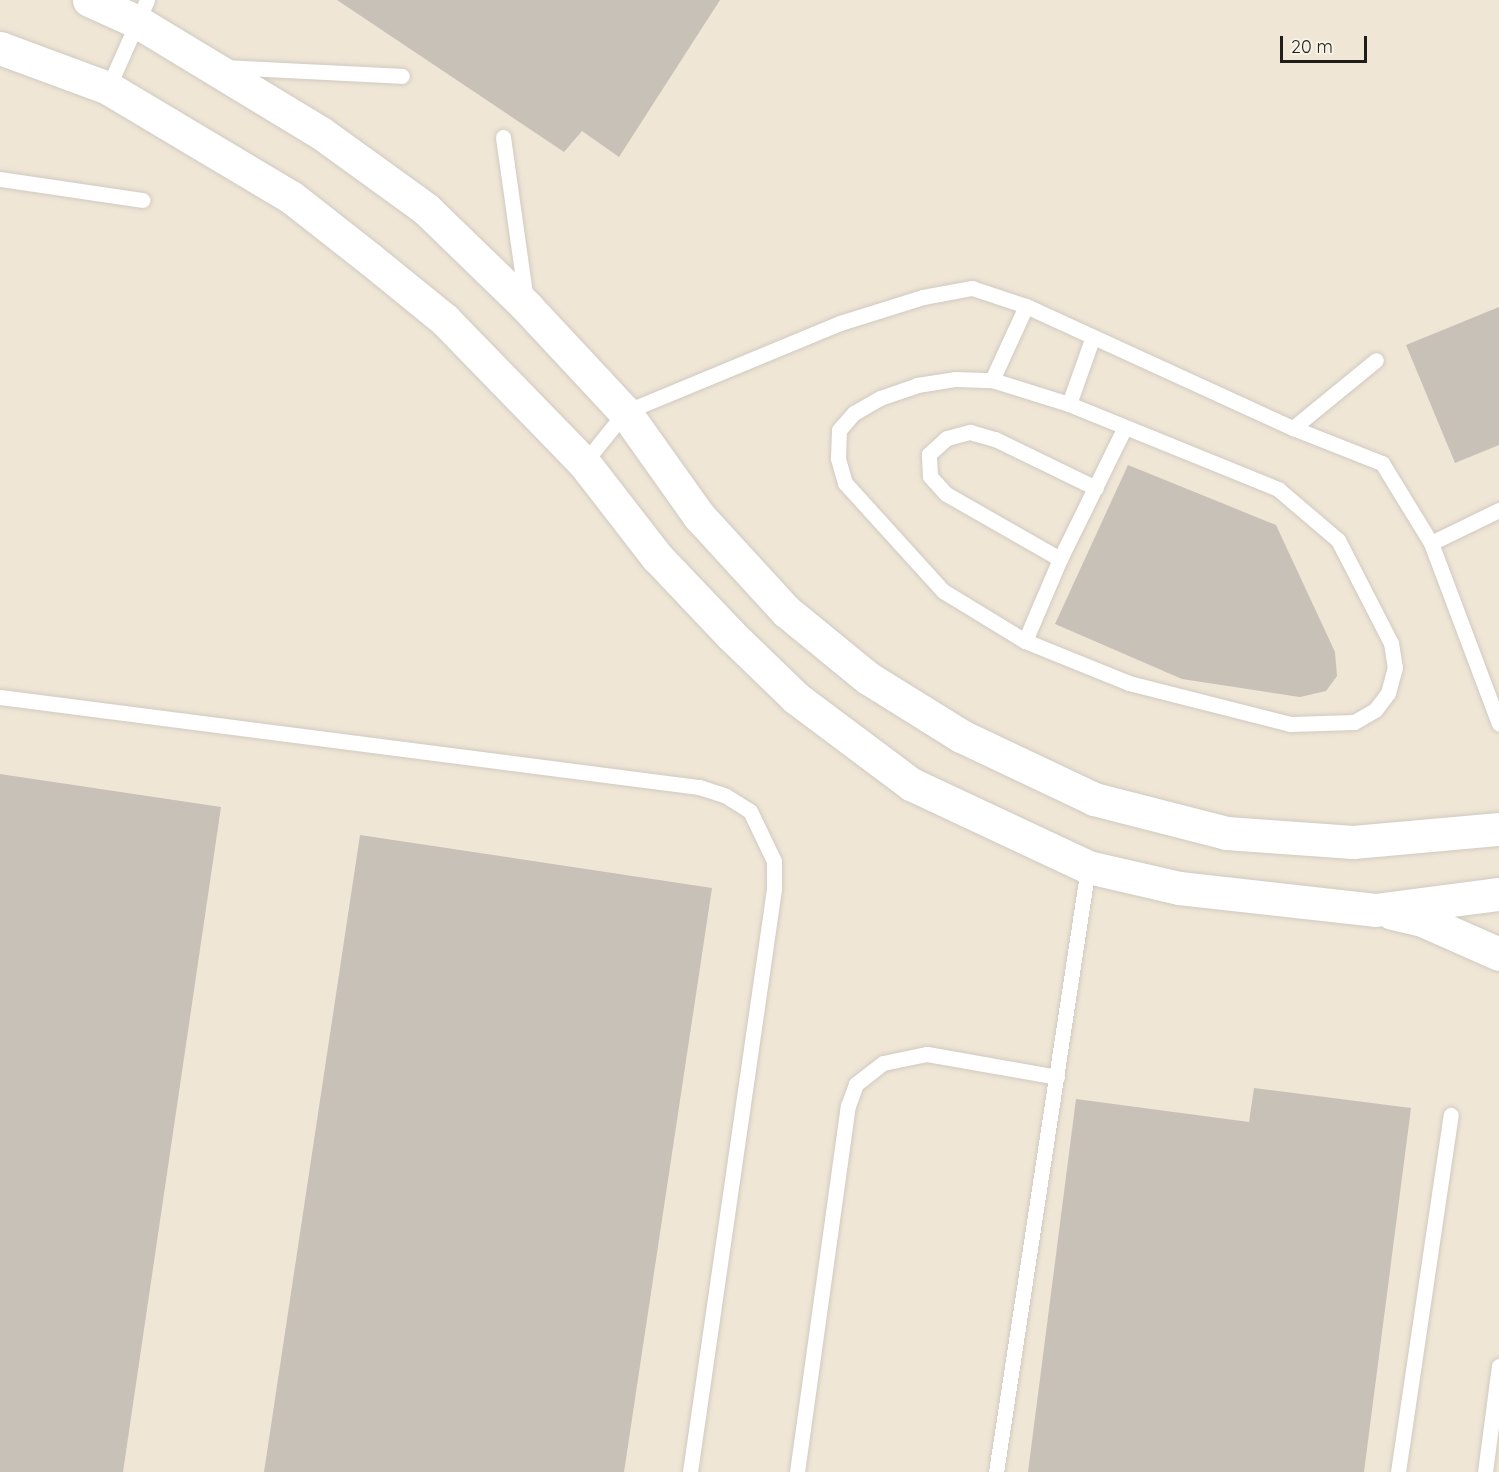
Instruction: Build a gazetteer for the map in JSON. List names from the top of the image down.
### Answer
{
  "scale_bar": "20 m"
}
